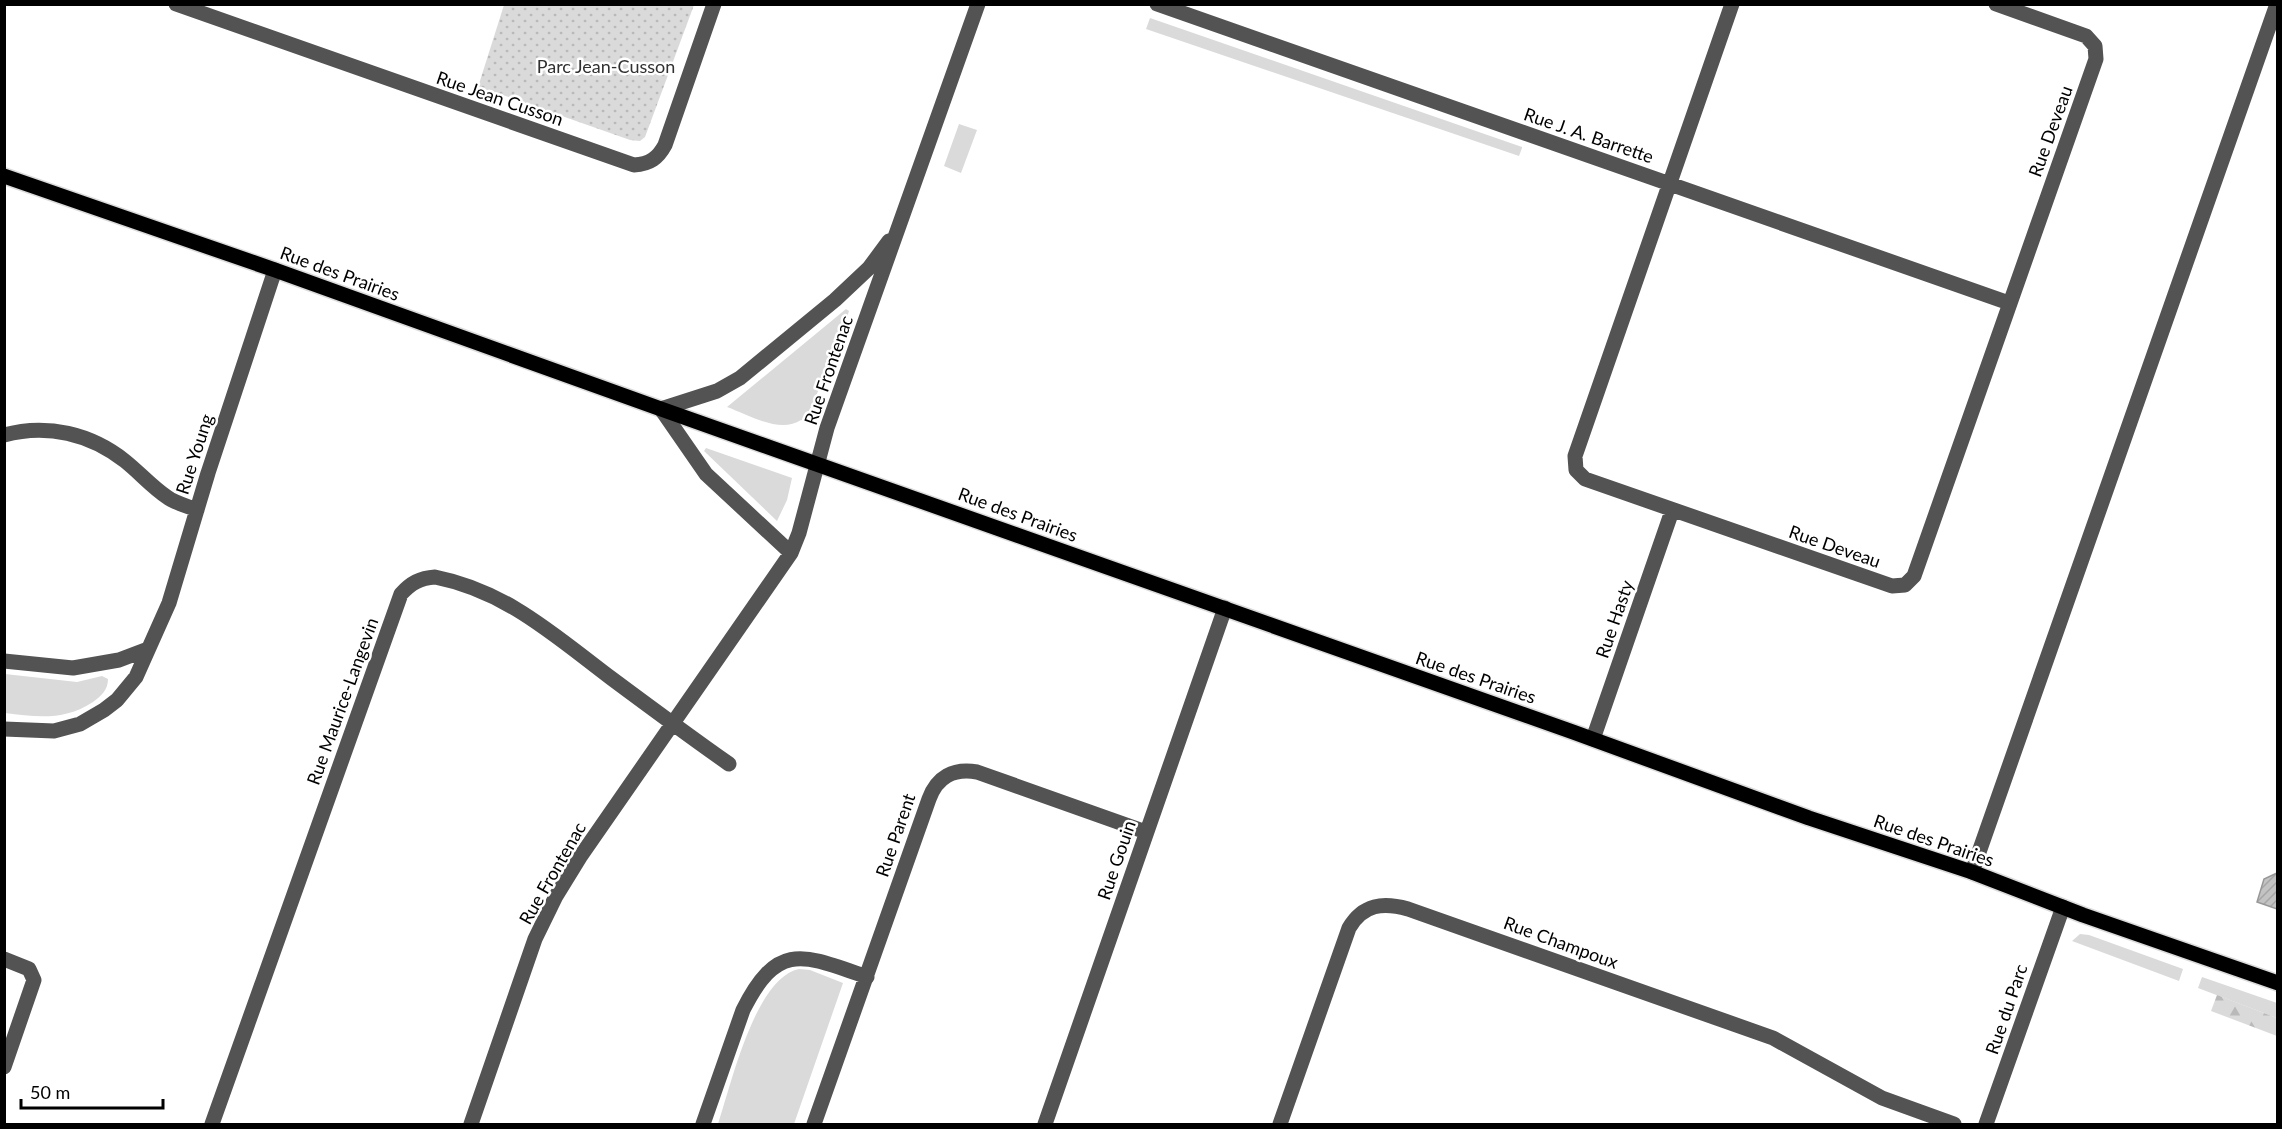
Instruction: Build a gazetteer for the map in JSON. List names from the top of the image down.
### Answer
{
  "streets": {
    "main road": ["Rue des Prairies"],
    "street": [
      "Rue Jean Cusson",
      "Rue Deveau",
      "Rue J. A. Barrette",
      "Rue Frontenac",
      "Rue Young",
      "Rue Hasty",
      "Rue Maurice-Langevin",
      "Rue Parent",
      "Rue Gouin",
      "Rue Champoux",
      "Rue du Parc"
    ]
  },
  "crossings": [
    ["Rue Deveau", "Rue J. A. Barrette"],
    ["Rue Deveau", "Rue Hasty"],
    ["Rue des Prairies", "Rue Frontenac"],
    ["Rue des Prairies", "Rue Young"],
    ["Rue des Prairies", "Rue Hasty"],
    ["Rue des Prairies", "Rue Gouin"],
    ["Rue des Prairies", "Rue du Parc"],
    ["Rue Frontenac", "Rue Maurice-Langevin"],
    ["Rue Parent", "Rue Gouin"]
  ],
  "parks": ["Parc Jean-Cusson"],
  "scale_bar": "50 m"
}
